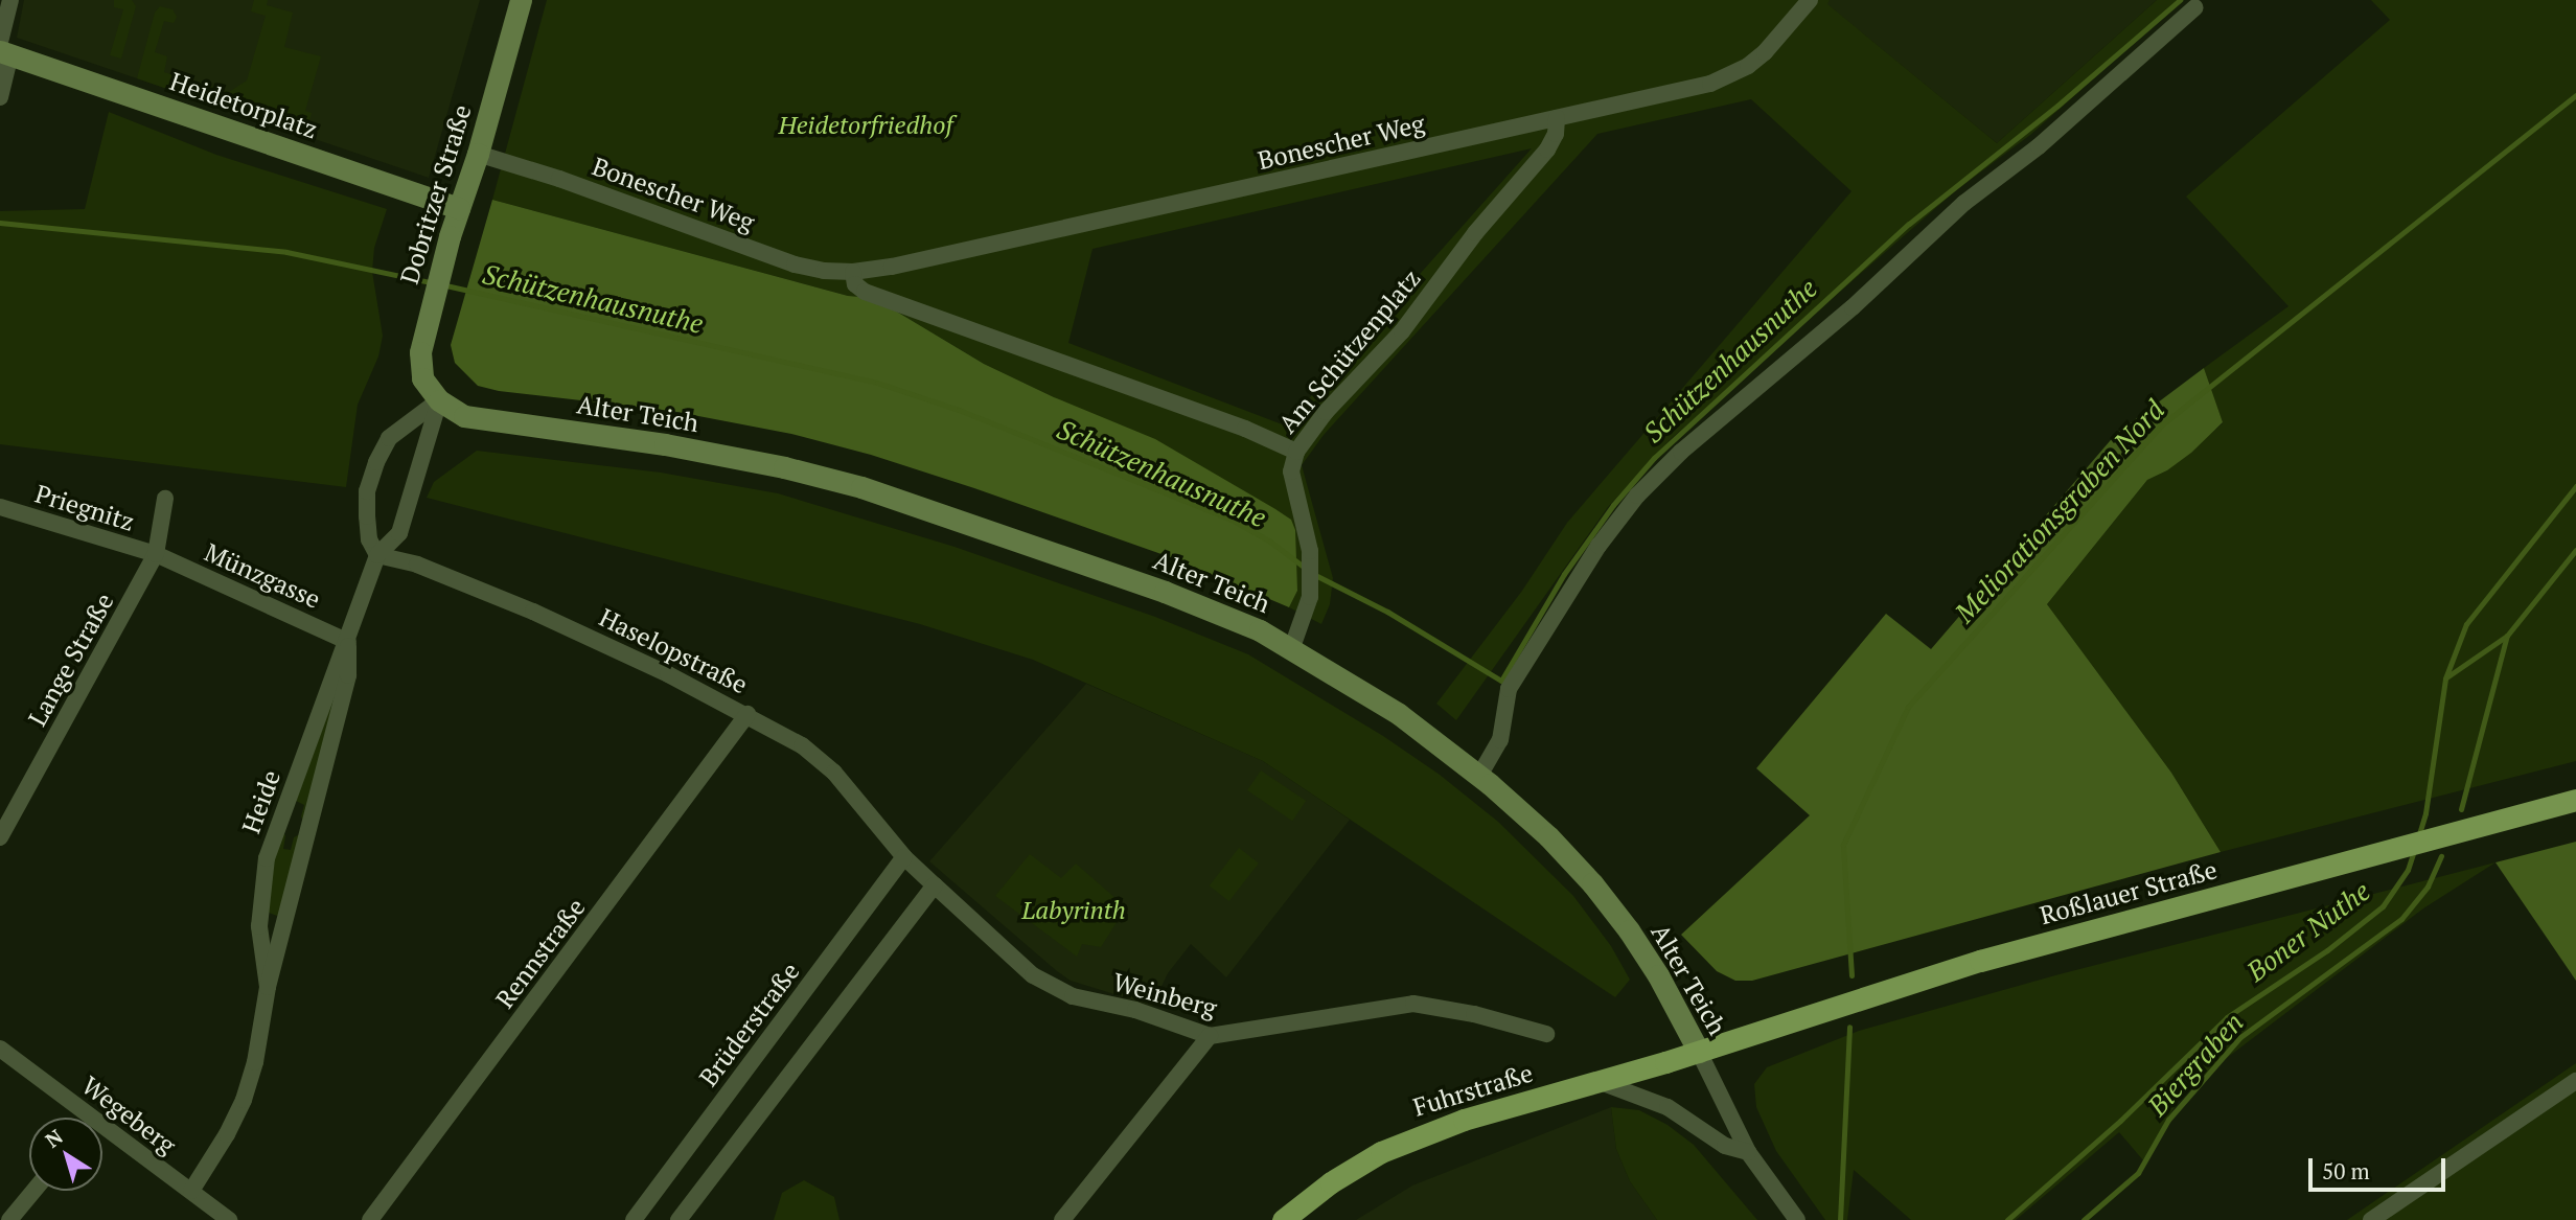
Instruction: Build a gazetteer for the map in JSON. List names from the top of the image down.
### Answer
{
  "streets": {
    "main road": [
      "Heidetorplatz",
      "Dobritzer Straße",
      "Alter Teich",
      "Roßlauer Straße",
      "Fuhrstraße"
    ],
    "street": [
      "Bonescher Weg",
      "Am Schützenplatz",
      "Priegnitz",
      "Münzgasse",
      "Haselopstraße",
      "Lange Straße",
      "Heide",
      "Rennstraße",
      "Weinberg",
      "Brüderstraße",
      "Wegeberg"
    ]
  },
  "crossings": [
    ["Heidetorplatz", "Dobritzer Straße"],
    ["Bonescher Weg", "Dobritzer Straße"],
    ["Bonescher Weg", "Am Schützenplatz"],
    ["Dobritzer Straße", "Alter Teich"],
    ["Dobritzer Straße", "Heide"],
    ["Am Schützenplatz", "Alter Teich"],
    ["Alter Teich", "Heide"],
    ["Alter Teich", "Roßlauer Straße"],
    ["Alter Teich", "Fuhrstraße"],
    ["Priegnitz", "Münzgasse"],
    ["Priegnitz", "Lange Straße"],
    ["Münzgasse", "Lange Straße"],
    ["Münzgasse", "Heide"],
    ["Haselopstraße", "Heide"],
    ["Haselopstraße", "Rennstraße"],
    ["Haselopstraße", "Weinberg"],
    ["Haselopstraße", "Brüderstraße"],
    ["Heide", "Wegeberg"],
    ["Roßlauer Straße", "Fuhrstraße"],
    ["Weinberg", "Brüderstraße"]
  ],
  "water": [
    "Schützenhausnuthe",
    "Meliorationsgraben Nord",
    "Boner Nuthe",
    "Biergraben"
  ],
  "parks": ["Heidetorfriedhof", "Labyrinth"],
  "scale_bar": "50 m",
  "north": "top left"
}
